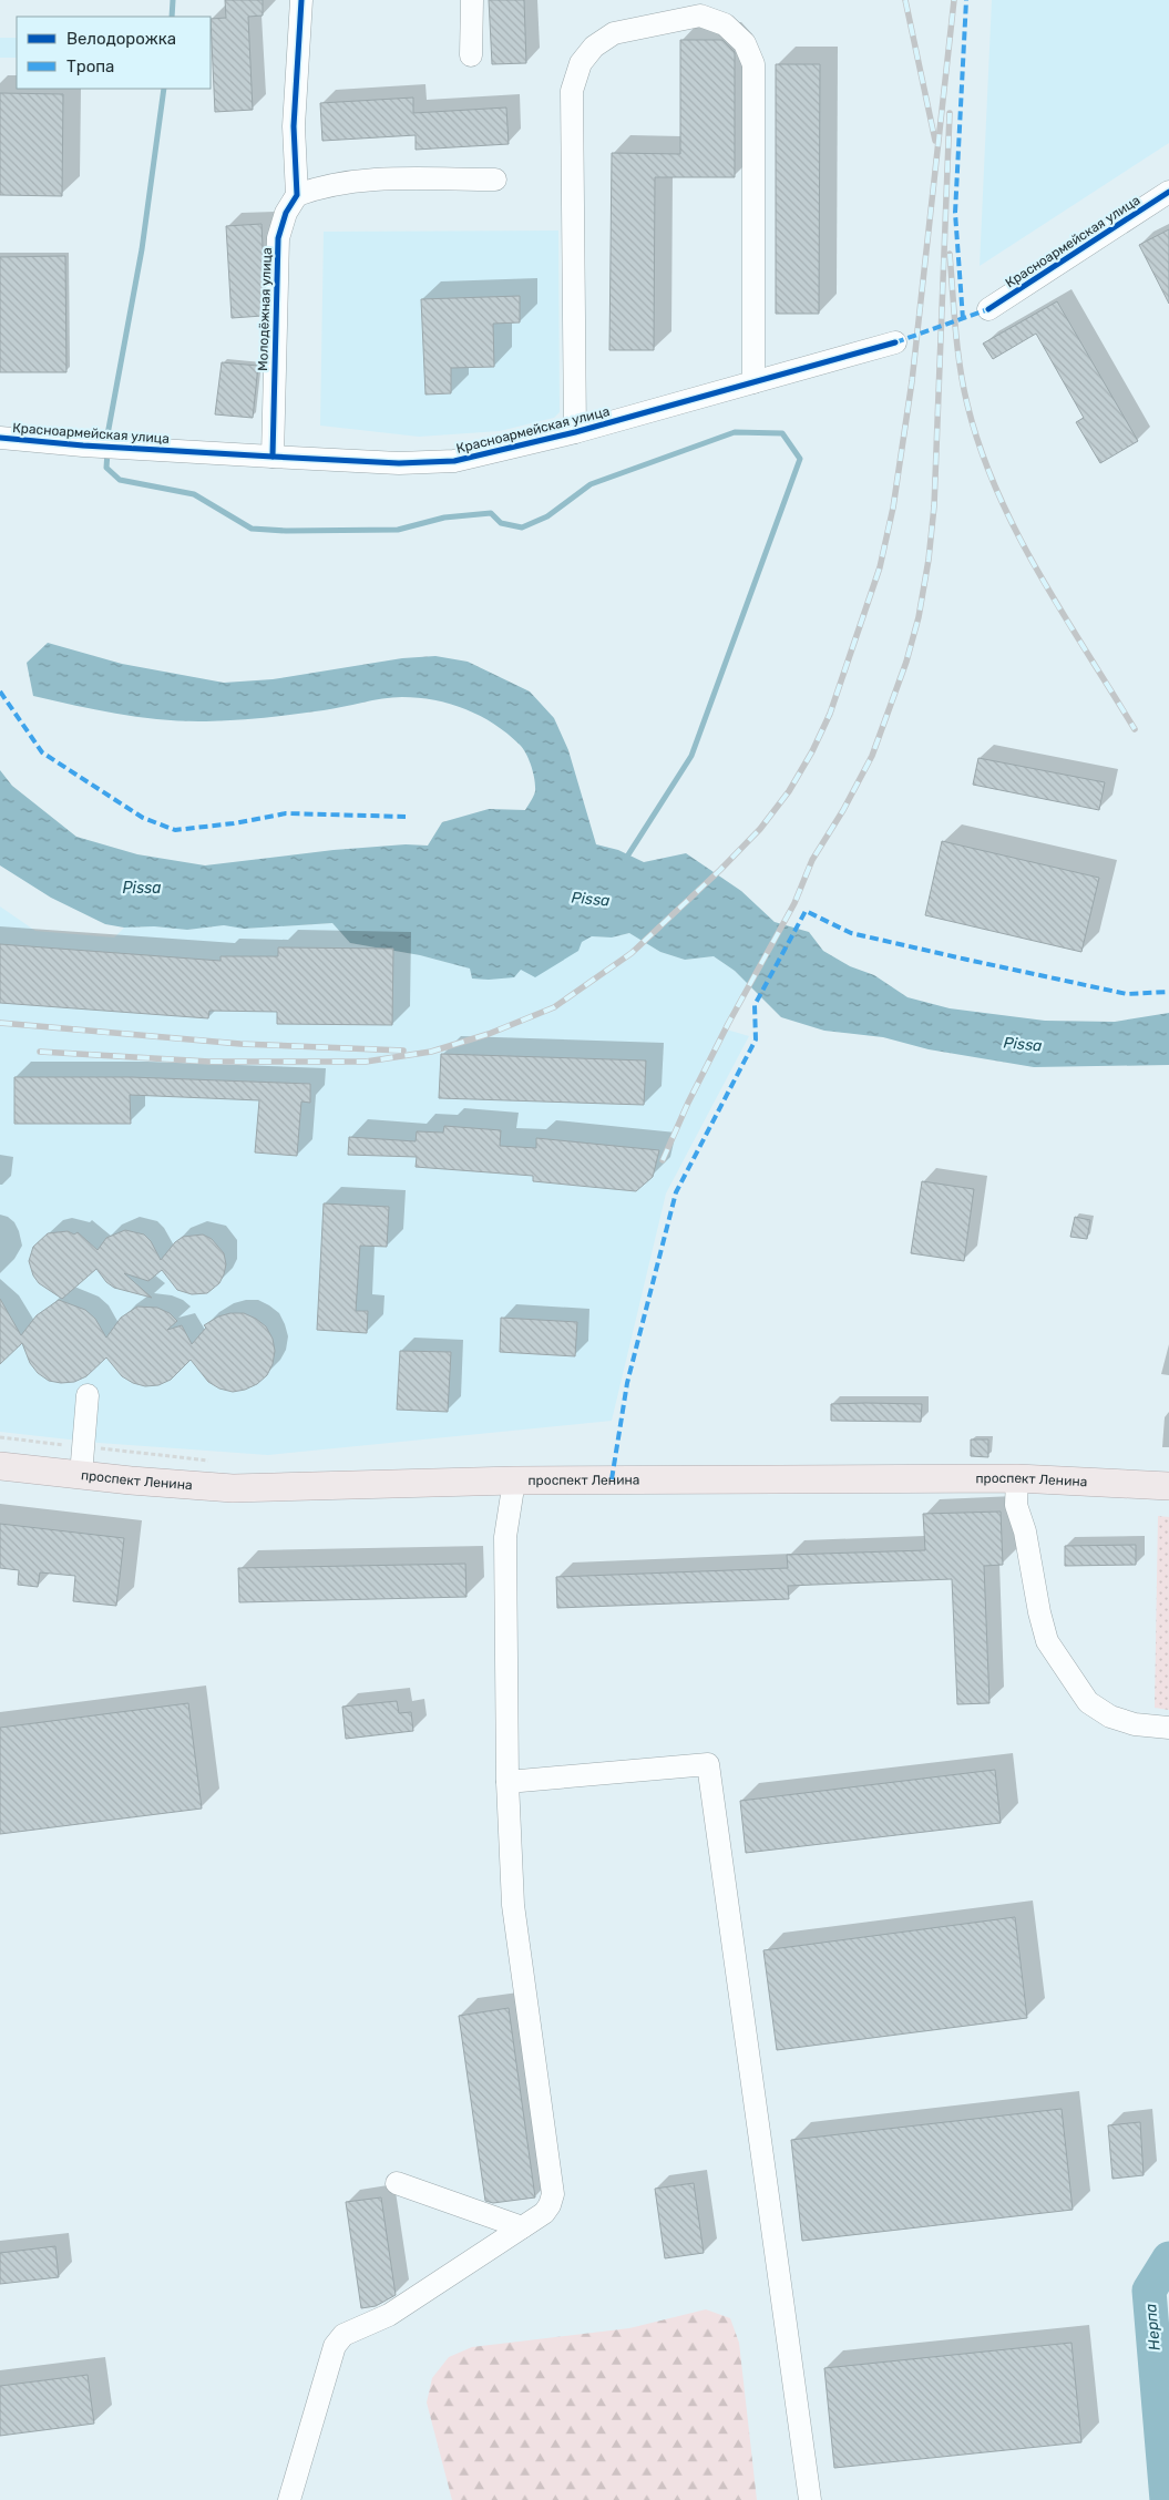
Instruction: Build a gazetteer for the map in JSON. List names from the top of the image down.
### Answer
{
  "streets": {
    "main road": ["проспект Ленина"],
    "street": ["Красноармейская улица", "Молодёжная улица"]
  },
  "crossings": [
    ["Красноармейская улица", "Молодёжная улица"]
  ],
  "water": ["Pissa", "Нерпа"],
  "legend": ["Велодорожка", "Тропа"]
}
